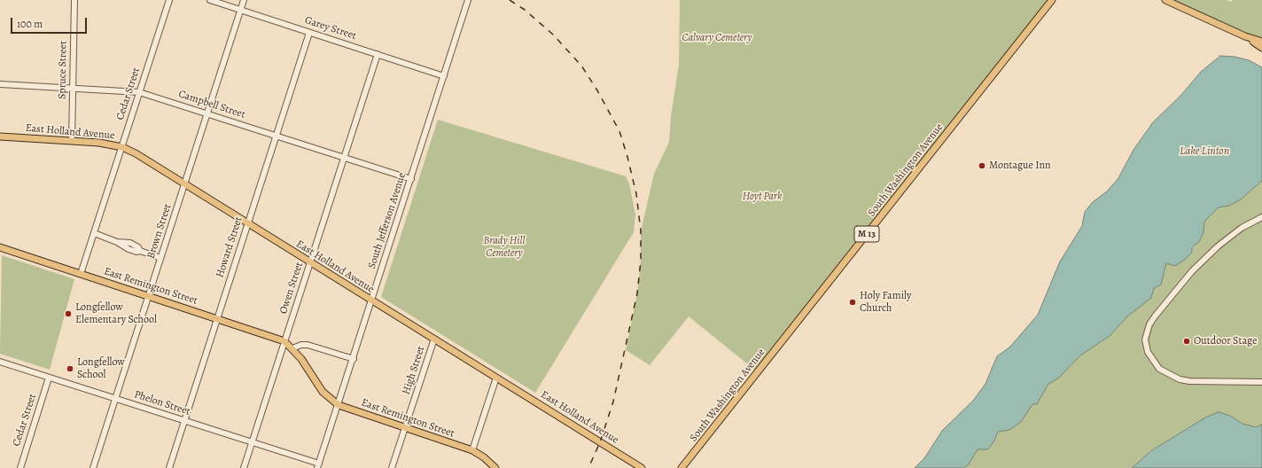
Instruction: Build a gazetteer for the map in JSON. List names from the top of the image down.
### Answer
{
  "streets": {
    "main road": [
      "East Holland Avenue",
      "South Washington Avenue",
      "M 13",
      "East Remington Street"
    ],
    "street": [
      "Garey Street",
      "Spruce Street",
      "Cedar Street",
      "Campbell Street",
      "South Jefferson Avenue",
      "Brown Street",
      "Howard Street",
      "Owen Street",
      "High Street",
      "Phelon Street"
    ]
  },
  "crossings": [
    ["Garey Street", "South Jefferson Avenue"],
    ["Garey Street", "Brown Street"],
    ["Garey Street", "Howard Street"],
    ["Garey Street", "Owen Street"],
    ["Spruce Street", "Campbell Street"],
    ["Spruce Street", "East Holland Avenue"],
    ["Cedar Street", "Campbell Street"],
    ["Cedar Street", "East Holland Avenue"],
    ["Cedar Street", "East Remington Street"],
    ["Cedar Street", "Phelon Street"],
    ["Campbell Street", "South Jefferson Avenue"],
    ["Campbell Street", "Brown Street"],
    ["Campbell Street", "Howard Street"],
    ["Campbell Street", "Owen Street"],
    ["East Holland Avenue", "South Jefferson Avenue"],
    ["East Holland Avenue", "Brown Street"],
    ["East Holland Avenue", "Howard Street"],
    ["East Holland Avenue", "Owen Street"],
    ["East Holland Avenue", "High Street"],
    ["South Jefferson Avenue", "East Remington Street"],
    ["South Jefferson Avenue", "Phelon Street"],
    ["Brown Street", "East Remington Street"],
    ["Brown Street", "Phelon Street"],
    ["Howard Street", "East Remington Street"],
    ["Howard Street", "Phelon Street"],
    ["East Remington Street", "Owen Street"],
    ["East Remington Street", "High Street"],
    ["Owen Street", "Phelon Street"]
  ],
  "water": ["Lake Linton"],
  "parks": ["Calvary Cemetery", "Hoyt Park", "Brady Hill Cemetery"],
  "places": [
    "Montague Inn",
    "Holy Family Church",
    "Longfellow Elementary School",
    "Outdoor Stage",
    "Longfellow School"
  ],
  "scale_bar": "100 m"
}
